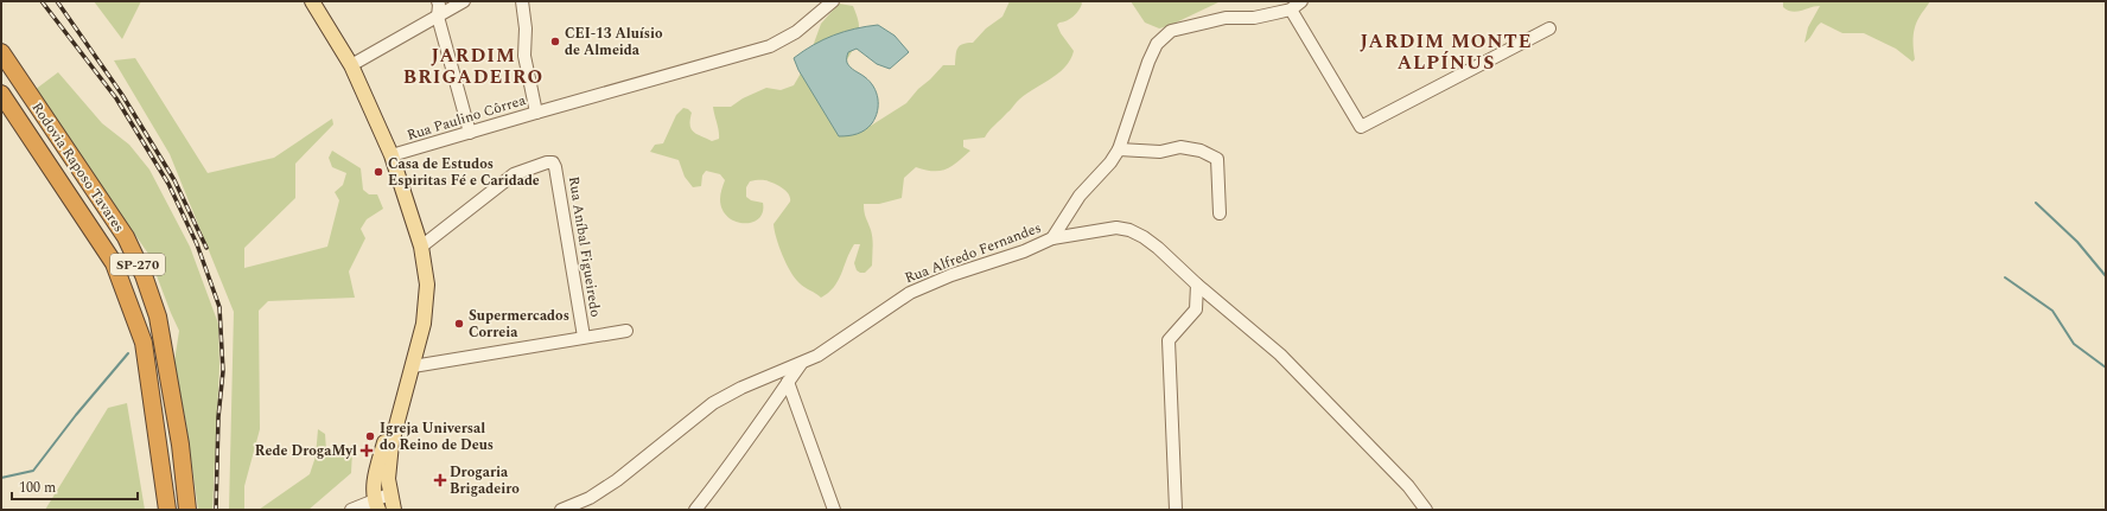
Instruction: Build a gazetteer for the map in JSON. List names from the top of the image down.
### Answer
{
  "streets": {
    "highway": ["Rodovia Raposo Tavares", "SP-270"],
    "street": ["Rua Paulino Côrrea", "Rua Aníbal Figueiredo", "Rua Alfredo Fernandes"]
  },
  "districts": ["JARDIM MONTE ALPÍNUS", "JARDIM BRIGADEIRO"],
  "places": {
    "other": [
      "CEI-13 Aluísio de Almeida",
      "Casa de Estudos Espiritas Fé e Caridade",
      "Supermercados Correia",
      "Igreja Universal do Reino de Deus"
    ],
    "health": ["Rede DrogaMyl", "Drogaria Brigadeiro"]
  },
  "scale_bar": "100 m"
}
